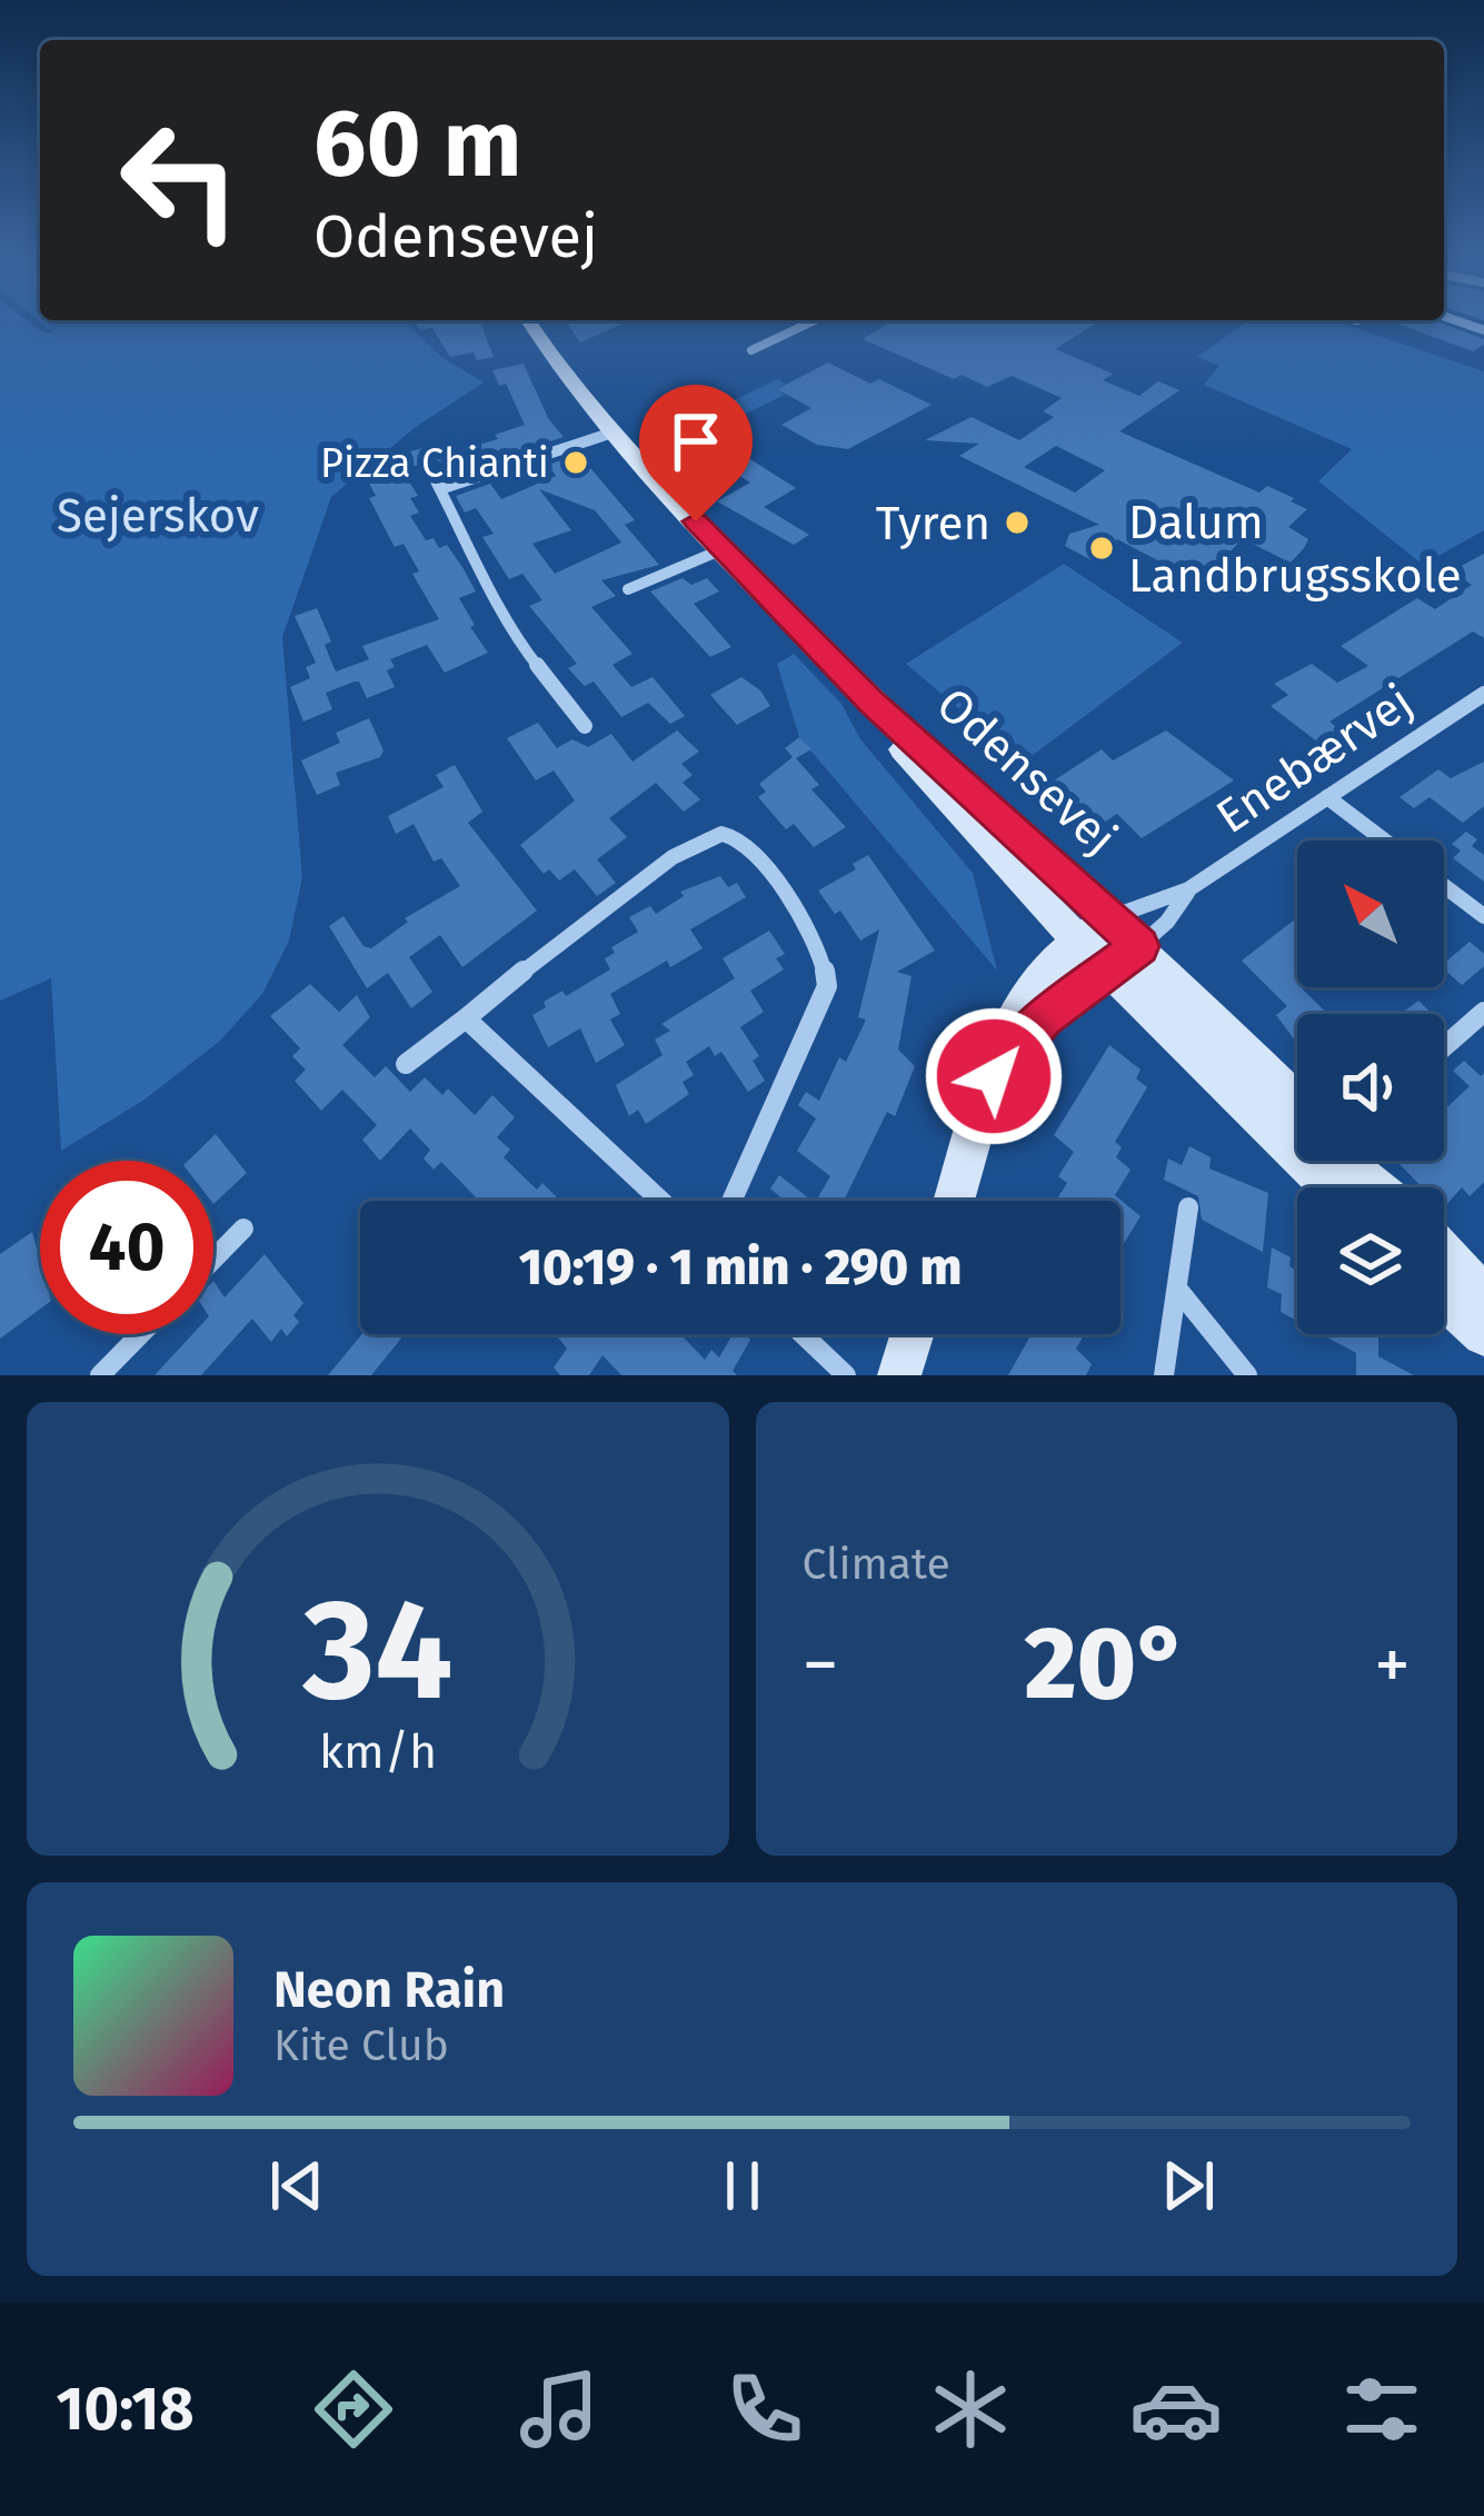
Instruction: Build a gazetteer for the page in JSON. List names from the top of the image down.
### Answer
{
  "streets": {
    "main road": ["Odensevej"],
    "street": ["Enebærvej"]
  },
  "crossings": [
    ["Enebærvej", "Odensevej"]
  ],
  "parks": ["Sejerskov"],
  "places": ["Pizza Chianti", "Tyren", "Dalum Landbrugsskole"],
  "north": "top left",
  "page": {
    "turn": ["60 m", "Odensevej"],
    "limit": "40",
    "trip": "10:19 · 1 min · 290 m",
    "tile": "Climate",
    "heat": ["−", "20°", "+"],
    "song": ["Neon Rain", "Kite Club"],
    "tabs": "10:18",
    "gauge": ["34", "km/h"]
  }
}
